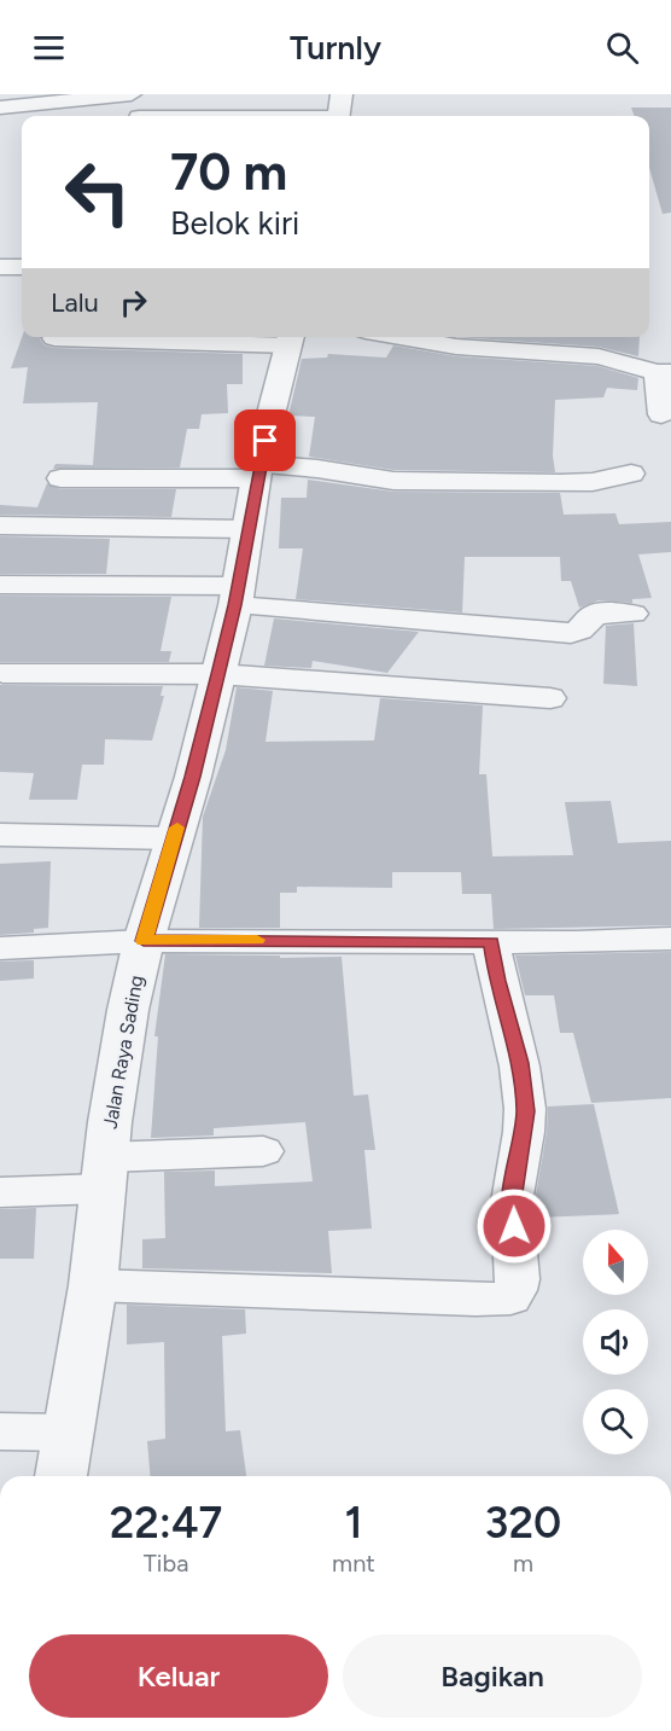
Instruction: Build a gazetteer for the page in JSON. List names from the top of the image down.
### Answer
{
  "streets": {
    "street": ["Jalan Raya Sading"]
  },
  "north": "top",
  "page": {
    "header": "Turnly",
    "turn": ["70 m", "Belok kiri"],
    "then": "Lalu",
    "eta": [
      "22:47",
      "Tiba",
      "1",
      "mnt",
      "320",
      "m"
    ],
    "buttons": ["Keluar", "Bagikan"]
  }
}
